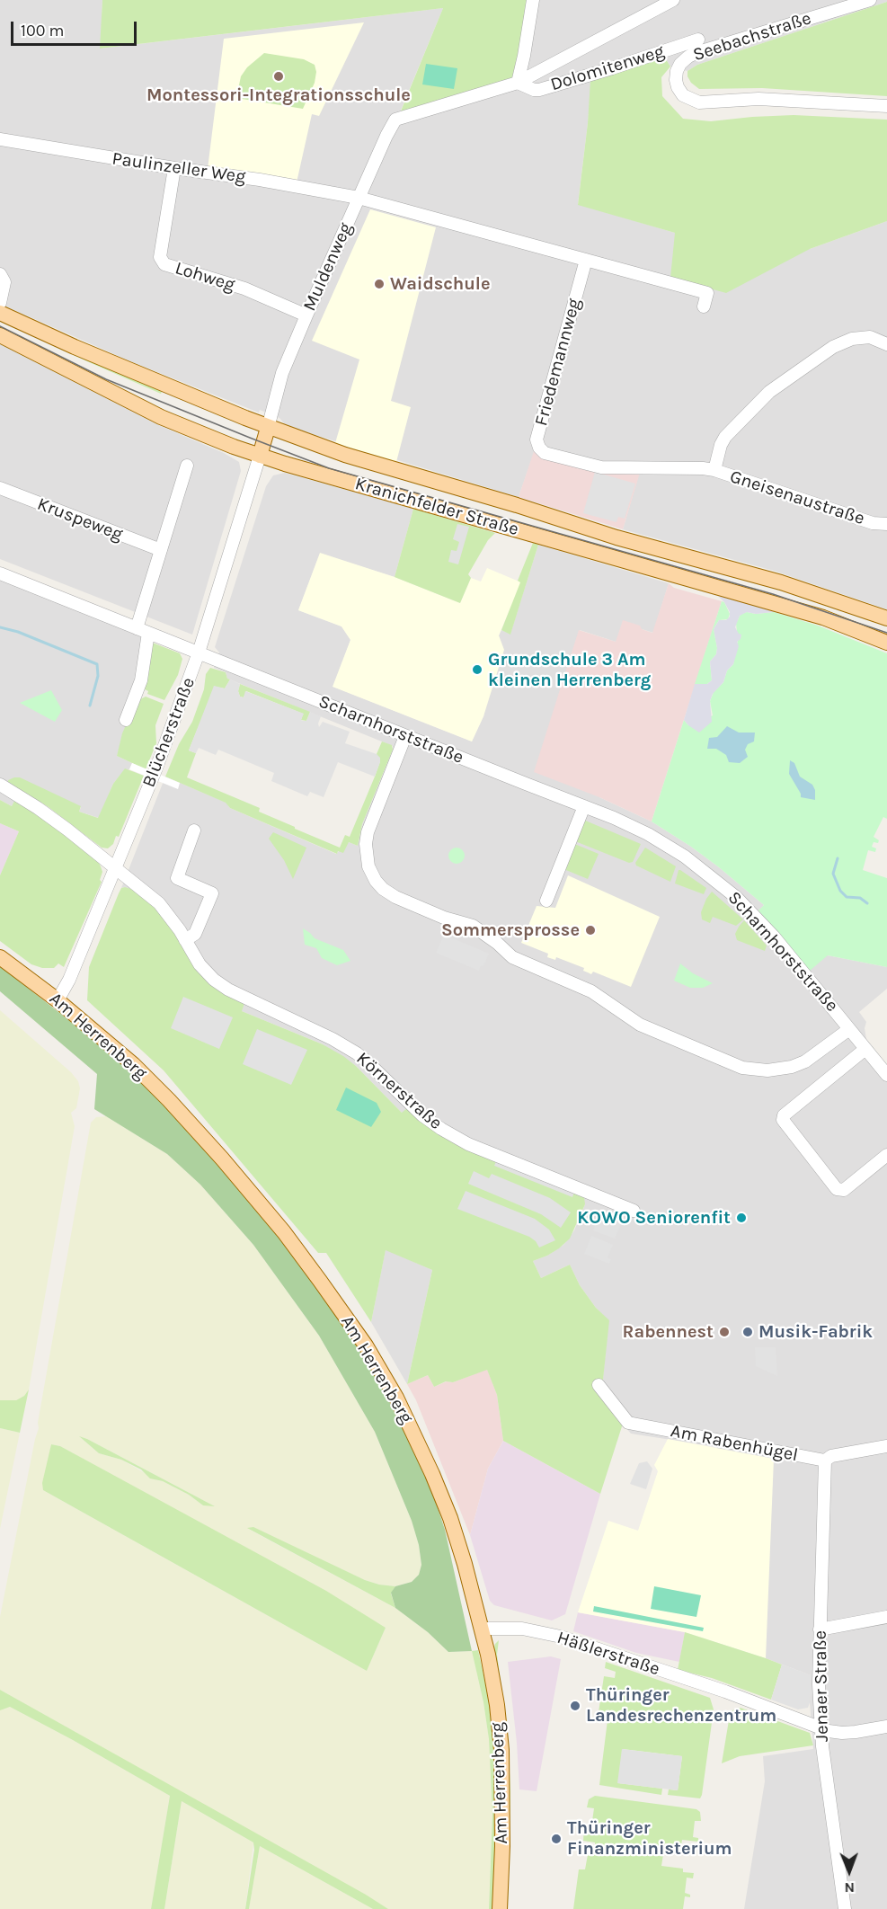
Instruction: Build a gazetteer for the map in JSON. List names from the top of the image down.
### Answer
{
  "streets": {
    "main road": ["Kranichfelder Straße", "Am Herrenberg"],
    "street": [
      "Seebachstraße",
      "Dolomitenweg",
      "Paulinzeller Weg",
      "Muldenweg",
      "Lohweg",
      "Friedemannweg",
      "Gneisenaustraße",
      "Kruspeweg",
      "Scharnhorststraße",
      "Blücherstraße",
      "Körnerstraße",
      "Am Rabenhügel",
      "Häßlerstraße",
      "Jenaer Straße"
    ]
  },
  "crossings": [
    ["Dolomitenweg", "Muldenweg"],
    ["Paulinzeller Weg", "Muldenweg"],
    ["Paulinzeller Weg", "Lohweg"],
    ["Muldenweg", "Lohweg"],
    ["Muldenweg", "Kranichfelder Straße"],
    ["Friedemannweg", "Gneisenaustraße"],
    ["Kranichfelder Straße", "Blücherstraße"],
    ["Scharnhorststraße", "Blücherstraße"],
    ["Blücherstraße", "Am Herrenberg"],
    ["Blücherstraße", "Körnerstraße"],
    ["Am Herrenberg", "Häßlerstraße"],
    ["Am Rabenhügel", "Jenaer Straße"],
    ["Häßlerstraße", "Jenaer Straße"]
  ],
  "places": [
    "Montessori-Integrationsschule",
    "Waidschule",
    "Grundschule 3 Am kleinen Herrenberg",
    "Sommersprosse",
    "KOWO Seniorenfit",
    "Rabennest",
    "Musik-Fabrik",
    "Thüringer Landesrechenzentrum",
    "Thüringer Finanzministerium"
  ],
  "scale_bar": "100 m",
  "north": "bottom"
}
